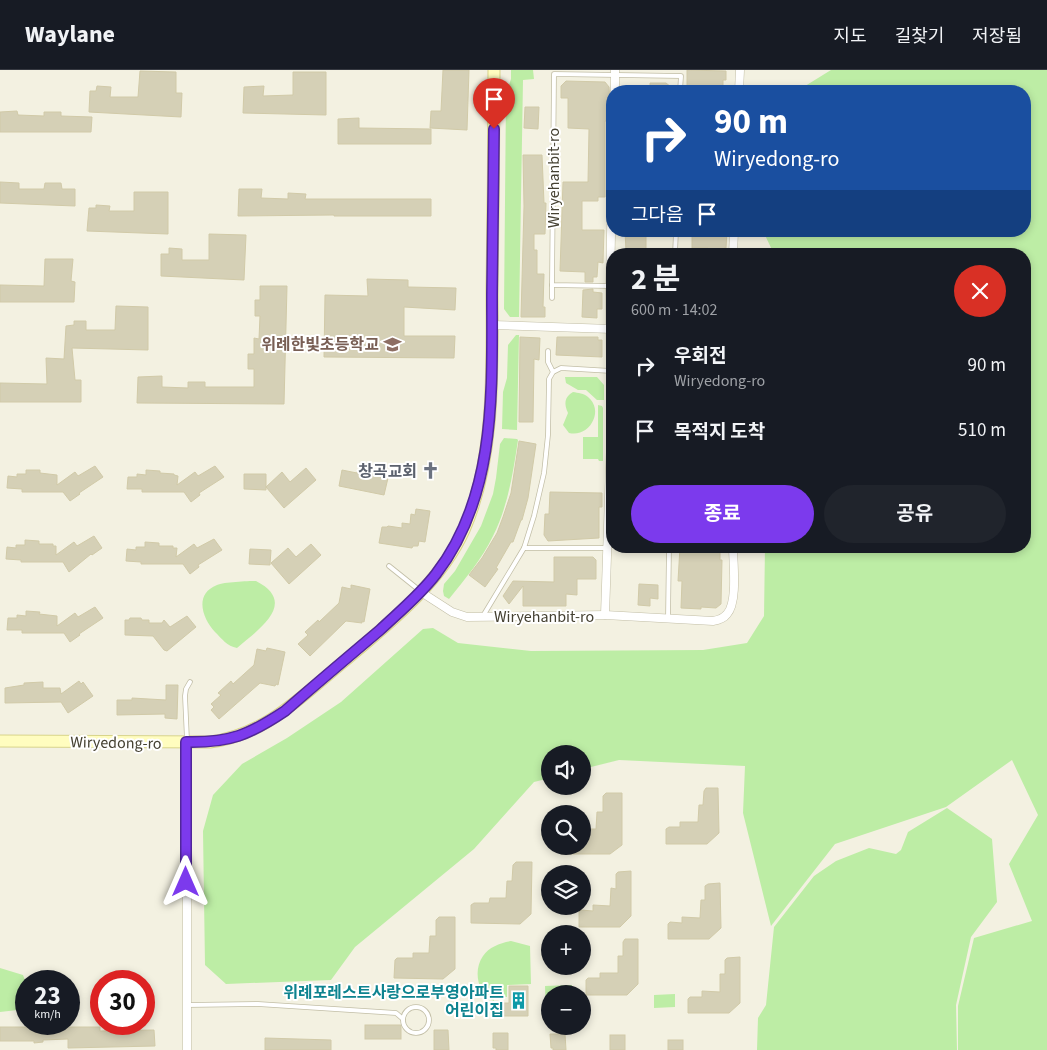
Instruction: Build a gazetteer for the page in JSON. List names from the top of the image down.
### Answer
{
  "streets": {
    "street": ["Wiryehanbit-ro", "Wiryedong-ro"]
  },
  "crossings": [
    ["Wiryehanbit-ro", "Wiryedong-ro"]
  ],
  "places": {
    "school or university": ["위례한빛초등학교"],
    "church": ["창곡교회"],
    "building": ["위례포레스트사랑으로부영아파트 어린이집"]
  },
  "page": {
    "header": "Waylane",
    "nav": ["지도", "길찾기", "저장됨"],
    "turn": ["90 m", "Wiryedong-ro"],
    "then": "그다음",
    "heading": ["2 분", "600 m · 14:02"],
    "list": [
      {
        "name": "우회전",
        "note": "Wiryedong-ro",
        "value": "90 m"
      },
      {
        "name": "목적지 도착",
        "value": "510 m"
      }
    ],
    "buttons": ["종료", "공유"],
    "map_buttons": ["+", "−"],
    "speed": "23 km/h",
    "limit": "30"
  }
}
